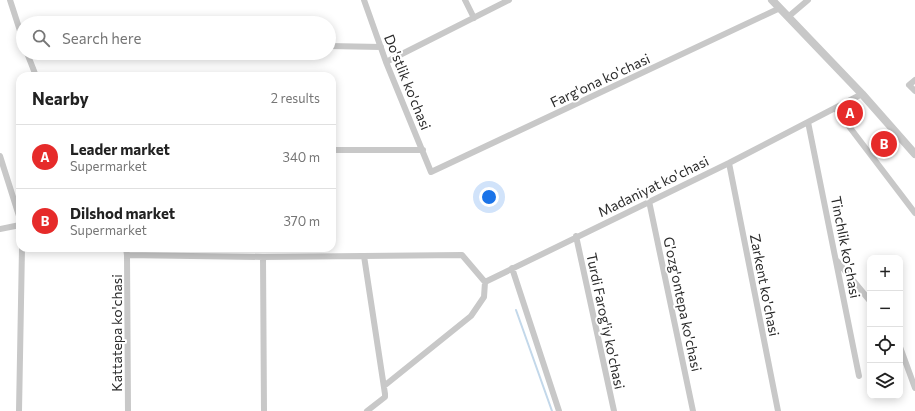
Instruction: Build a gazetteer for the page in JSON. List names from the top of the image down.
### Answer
{
  "streets": {
    "street": [
      "Farg'ona ko'chasi",
      "Do'stlik ko'chasi",
      "Madaniyat ko'chasi",
      "Tinchlik ko'chasi",
      "Zarkent ko'chasi",
      "G'ozg'ontepa ko'chasi",
      "Turdi Farog'iy ko'chasi",
      "Kattatepa ko'chasi"
    ]
  },
  "crossings": [
    ["Farg'ona ko'chasi", "Do'stlik ko'chasi"],
    ["Madaniyat ko'chasi", "Tinchlik ko'chasi"],
    ["Madaniyat ko'chasi", "Zarkent ko'chasi"],
    ["Madaniyat ko'chasi", "G'ozg'ontepa ko'chasi"],
    ["Madaniyat ko'chasi", "Turdi Farog'iy ko'chasi"]
  ],
  "page": {
    "search": "Search here",
    "heading": ["Nearby", "2 results"],
    "pins": ["A", "B"],
    "list": [
      {
        "mark": "A",
        "name": "Leader market",
        "note": "Supermarket",
        "value": "340 m"
      },
      {
        "mark": "B",
        "name": "Dilshod market",
        "note": "Supermarket",
        "value": "370 m"
      }
    ],
    "map_buttons": ["+", "−"]
  }
}
